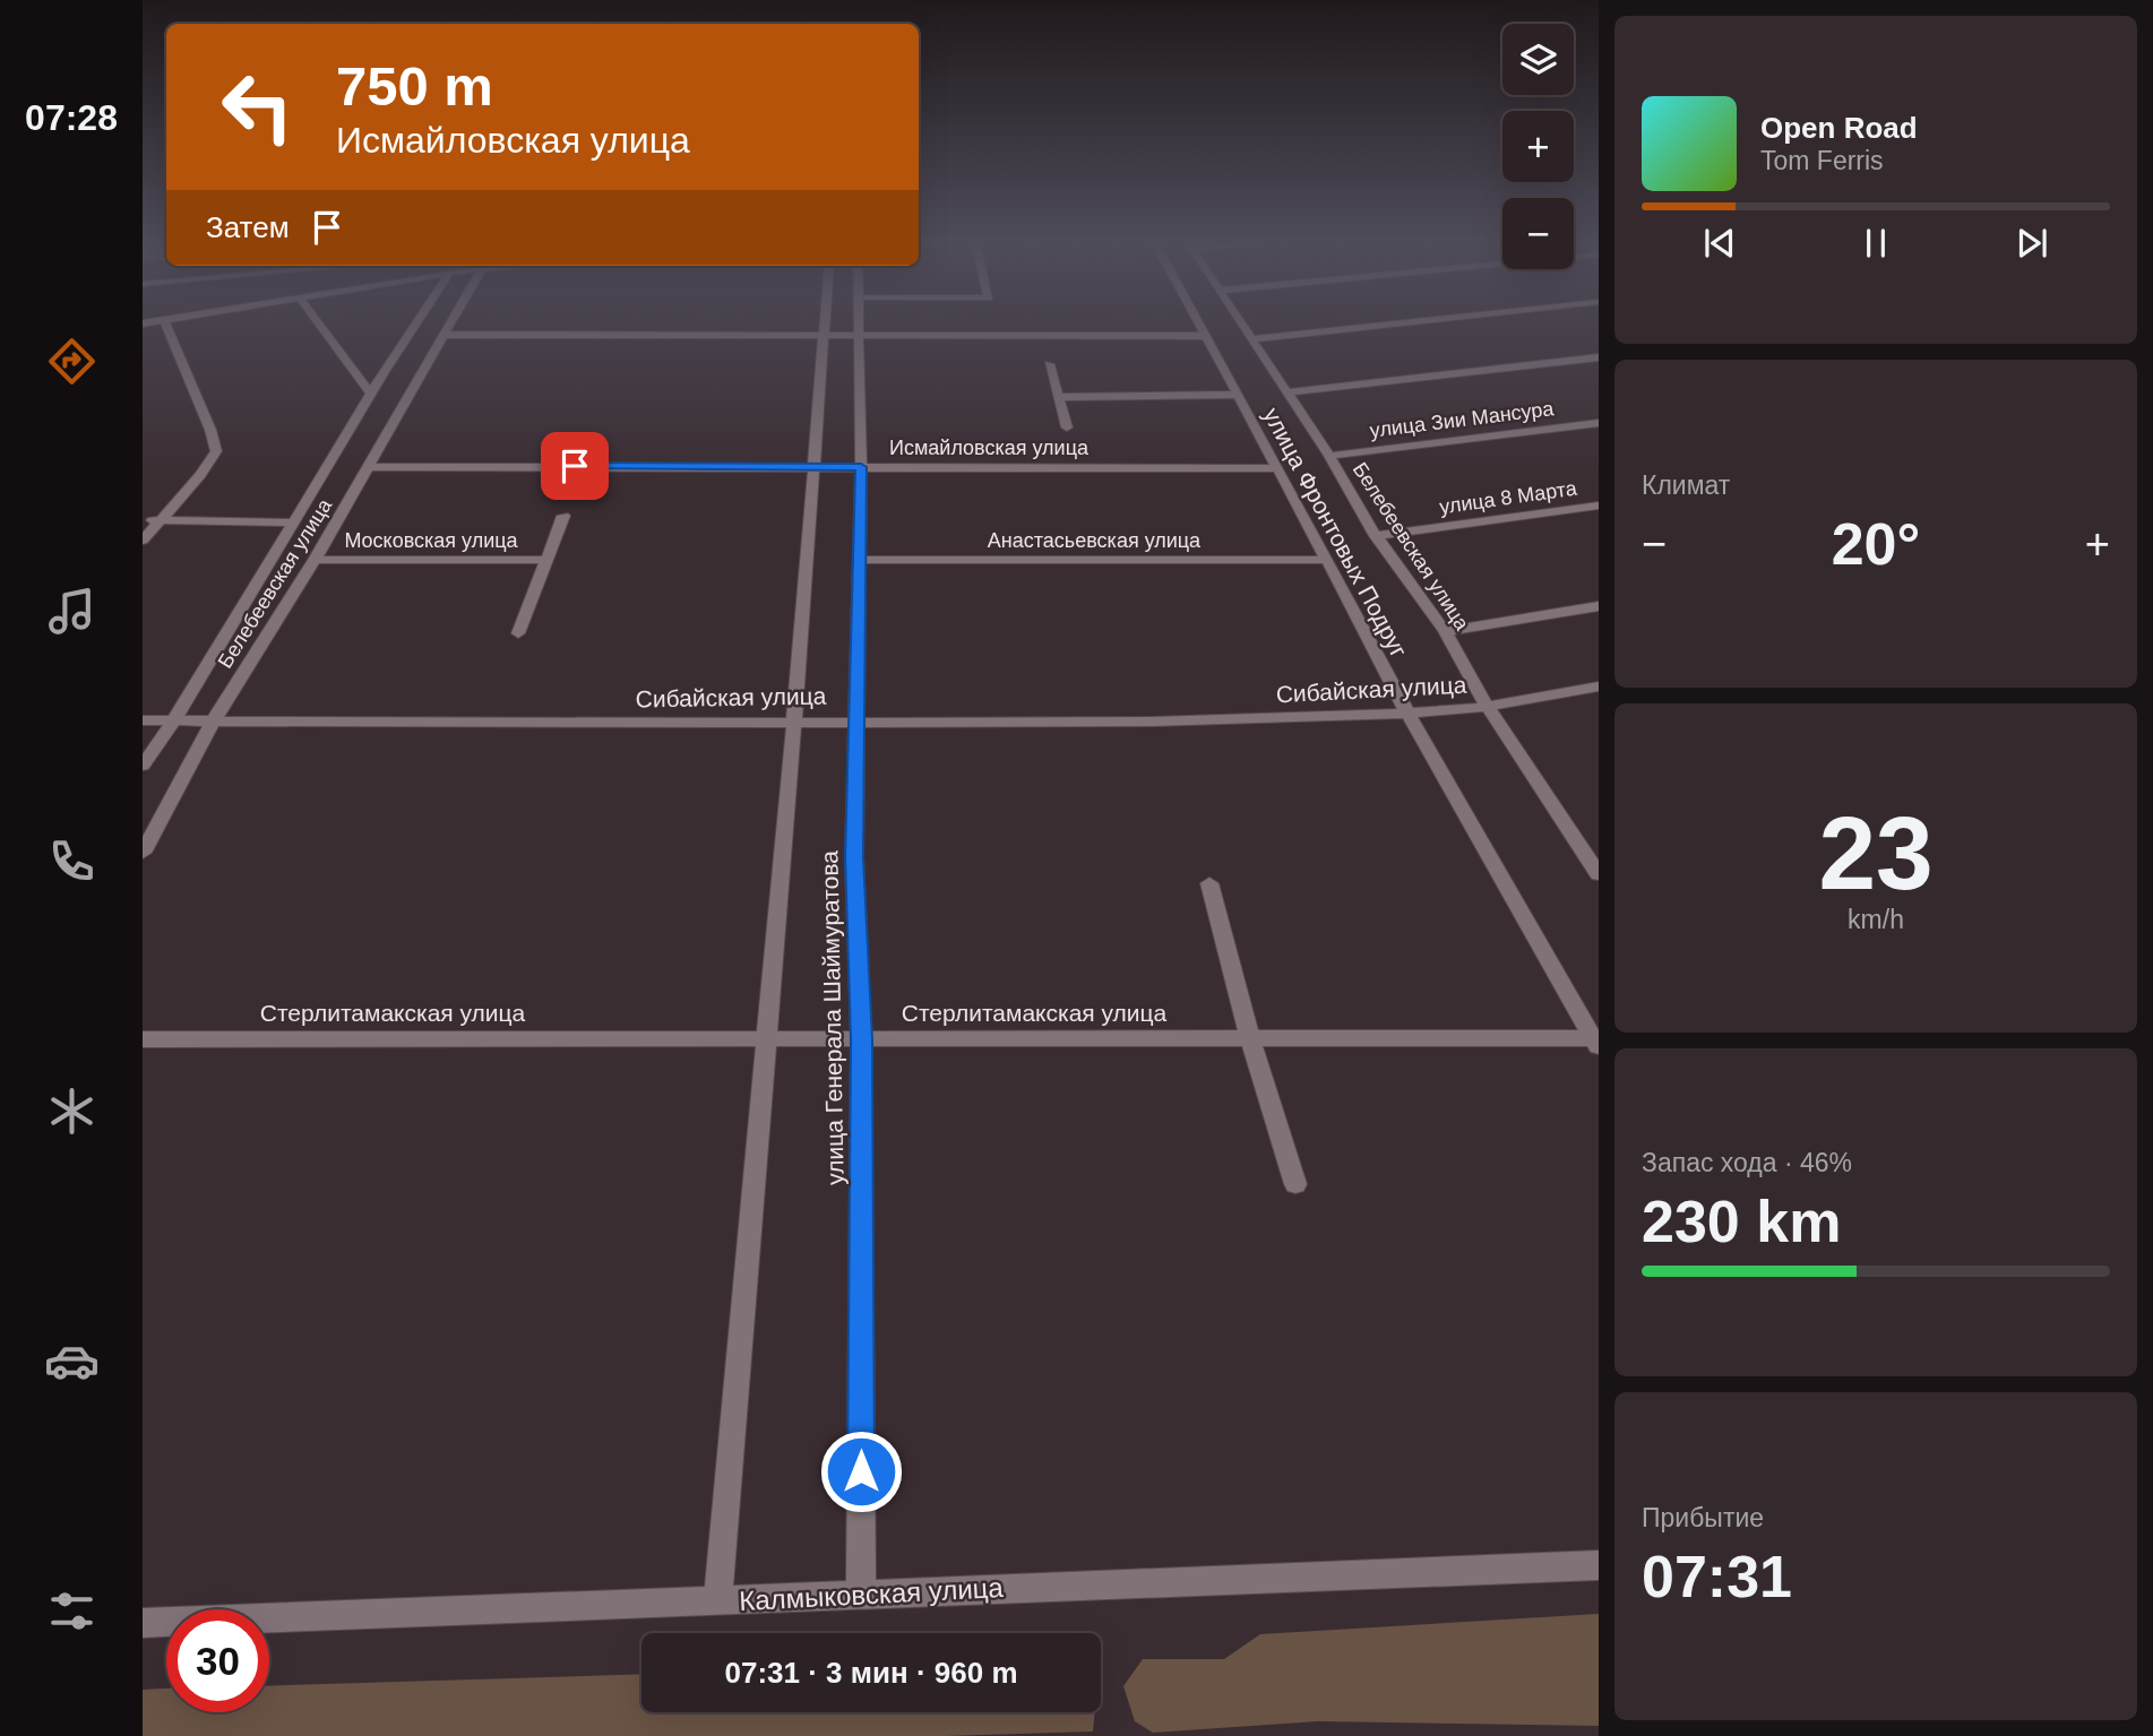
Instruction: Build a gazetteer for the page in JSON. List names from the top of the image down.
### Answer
{
  "streets": {
    "street": [
      "улица Зии Мансура",
      "Исмайловская улица",
      "улица 8 Марта",
      "улица Фронтовых Подруг",
      "Московская улица",
      "Анастасьевская улица",
      "Белебеевская улица",
      "Сибайская улица",
      "Стерлитамакская улица",
      "улица Генерала Шаймуратова",
      "Калмыковская улица"
    ]
  },
  "crossings": [
    ["улица Зии Мансура", "Белебеевская улица"],
    ["Исмайловская улица", "улица Фронтовых Подруг"],
    ["Исмайловская улица", "Белебеевская улица"],
    ["Исмайловская улица", "улица Генерала Шаймуратова"],
    ["улица 8 Марта", "Белебеевская улица"],
    ["улица Фронтовых Подруг", "Анастасьевская улица"],
    ["улица Фронтовых Подруг", "Сибайская улица"],
    ["улица Фронтовых Подруг", "Стерлитамакская улица"],
    ["Московская улица", "Белебеевская улица"],
    ["Анастасьевская улица", "улица Генерала Шаймуратова"],
    ["Белебеевская улица", "Сибайская улица"],
    ["Сибайская улица", "улица Генерала Шаймуратова"],
    ["Стерлитамакская улица", "улица Генерала Шаймуратова"],
    ["улица Генерала Шаймуратова", "Калмыковская улица"]
  ],
  "page": {
    "tabs": "07:28",
    "map_buttons": ["+", "−"],
    "turn": ["750 m", "Исмайловская улица"],
    "song": ["Open Road", "Tom Ferris"],
    "then": "Затем",
    "tile": [
      "Климат",
      ["23", "km/h"],
      ["Запас хода · 46%", "230 km"],
      ["Прибытие", "07:31"]
    ],
    "heat": ["−", "20°", "+"],
    "limit": "30",
    "trip": "07:31 · 3 мин · 960 m"
  }
}
